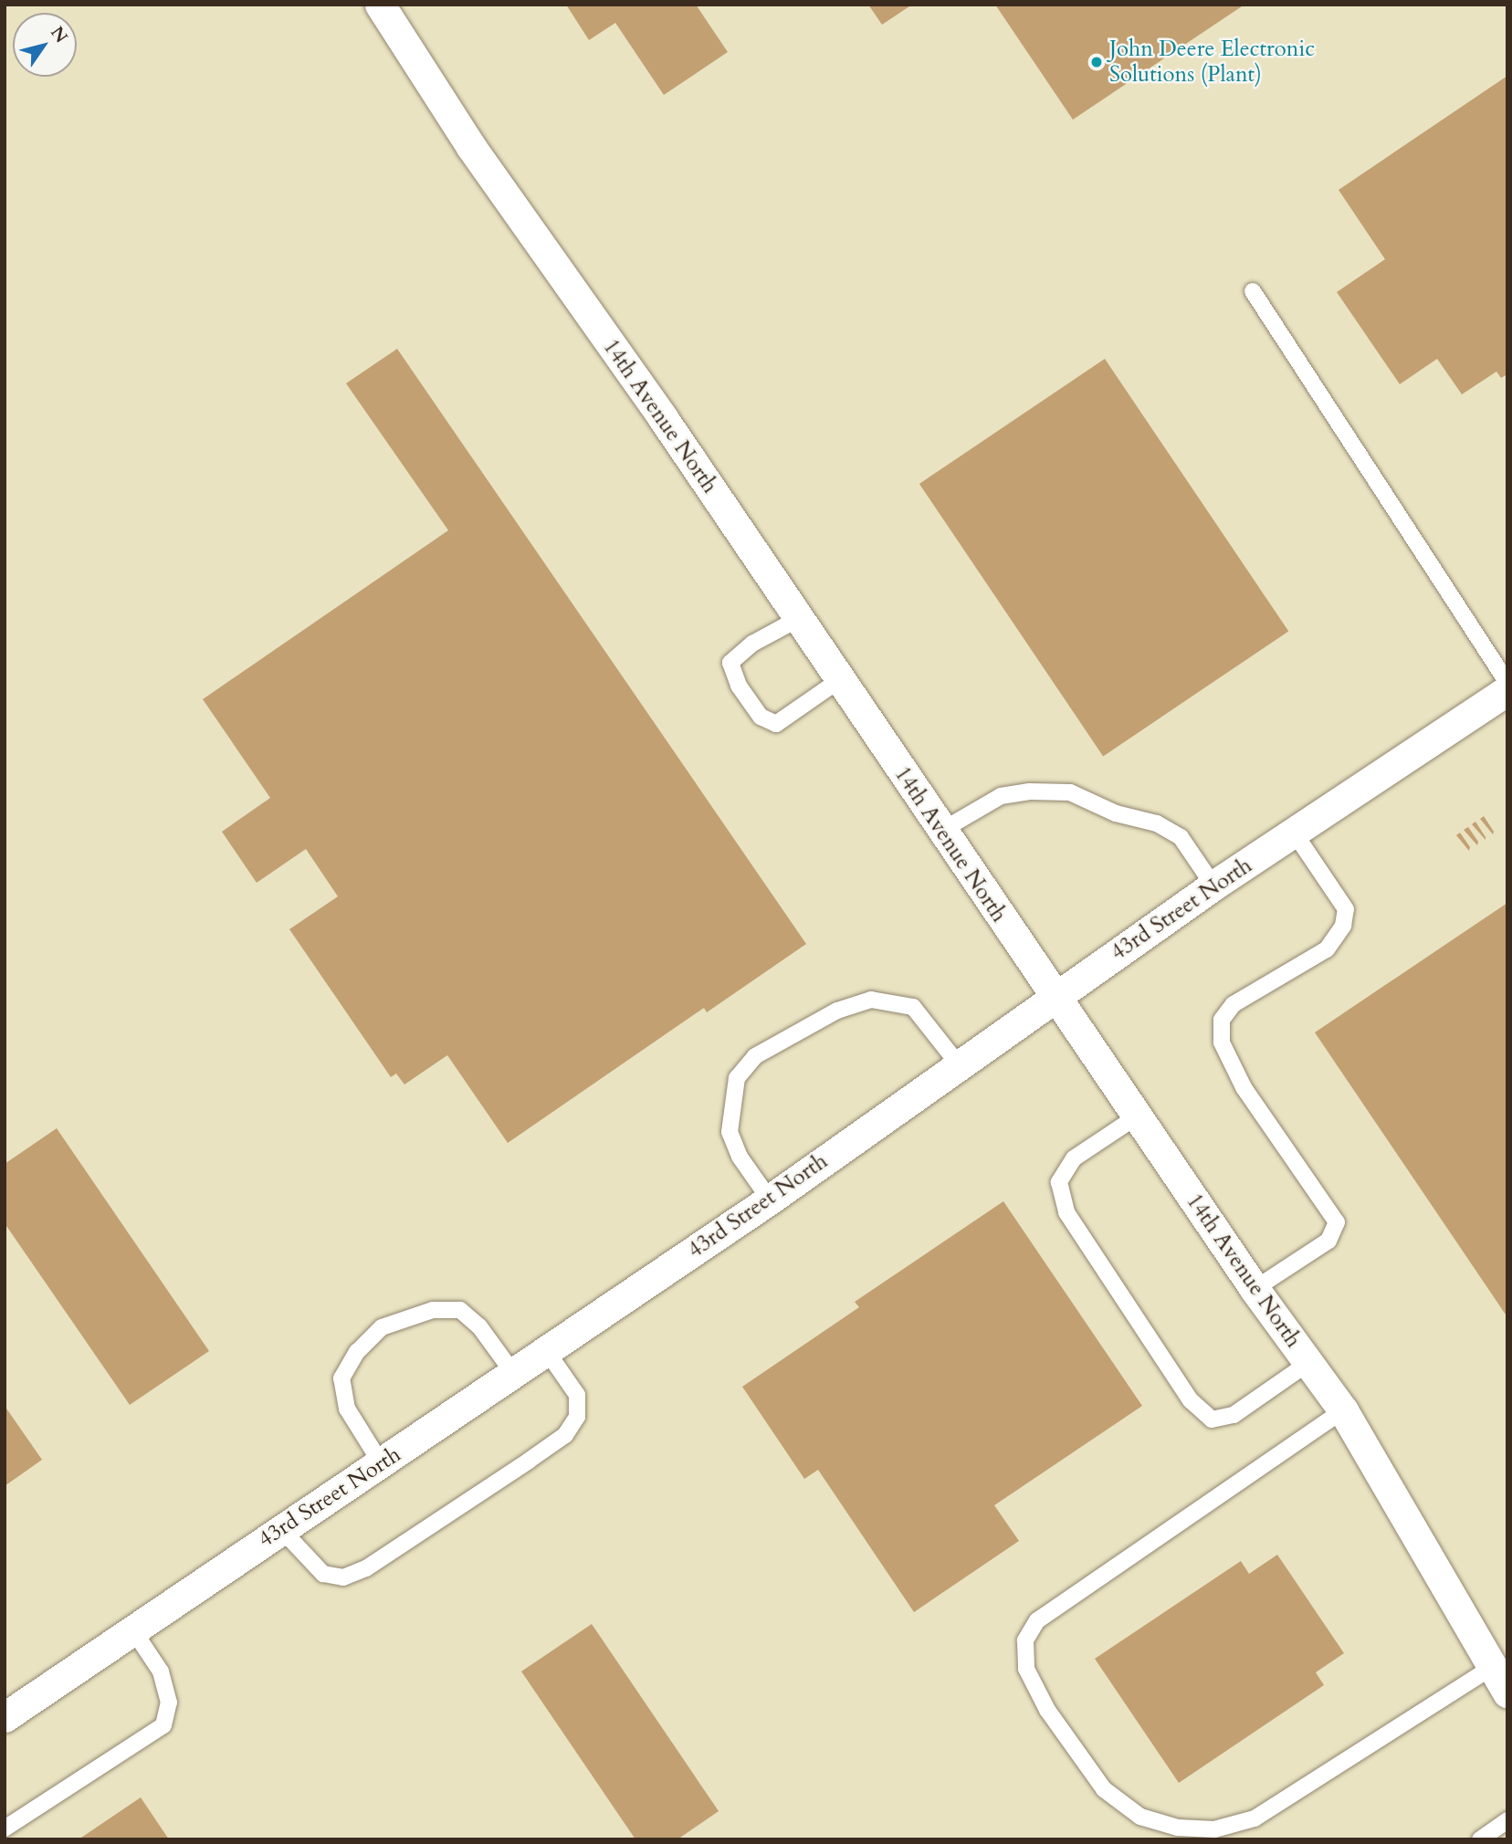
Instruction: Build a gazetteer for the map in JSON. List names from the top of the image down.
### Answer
{
  "streets": {
    "street": ["14th Avenue North", "43rd Street North"]
  },
  "crossings": [
    ["14th Avenue North", "43rd Street North"]
  ],
  "places": ["John Deere Electronic Solutions (Plant)"],
  "north": "top right"
}
